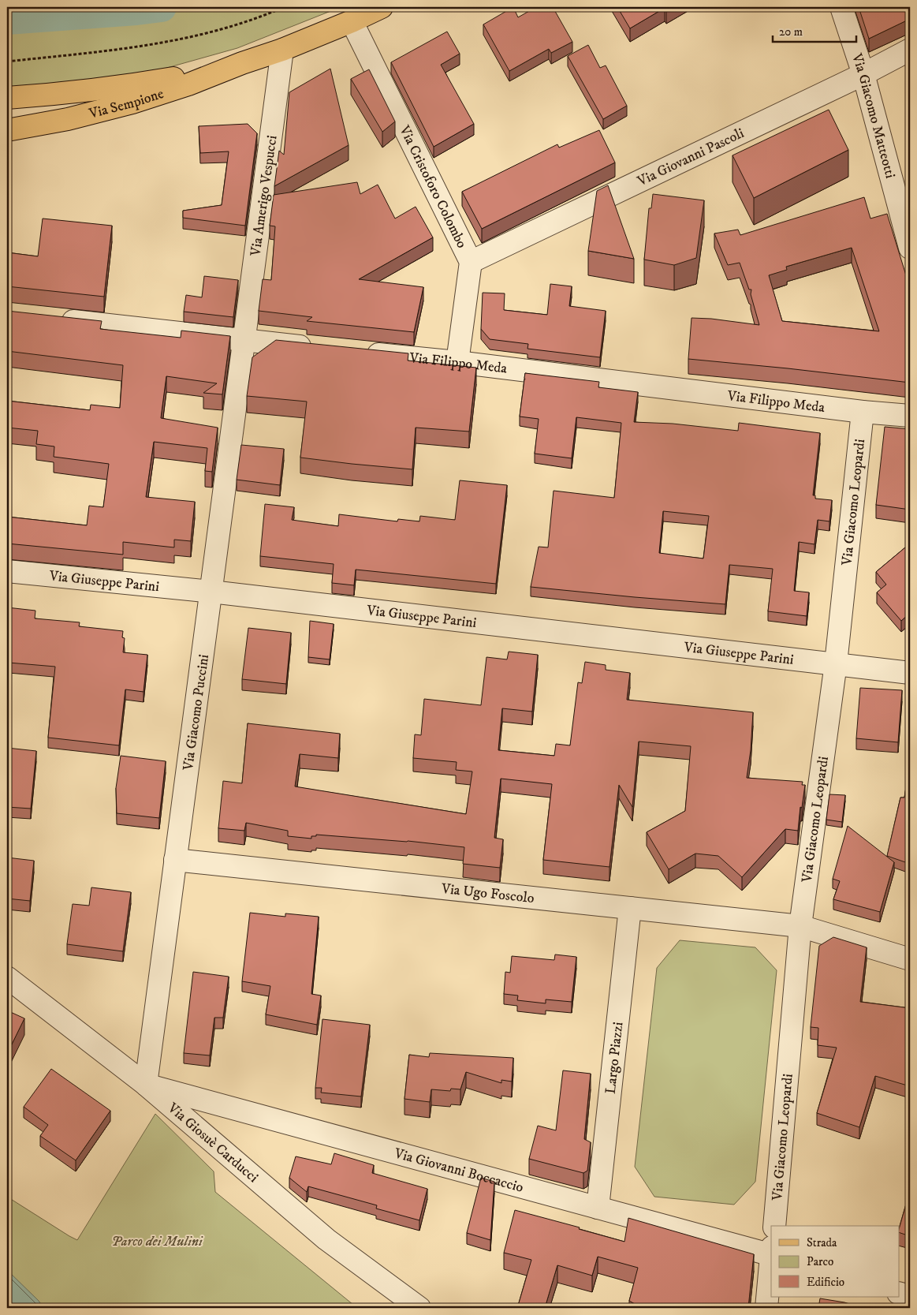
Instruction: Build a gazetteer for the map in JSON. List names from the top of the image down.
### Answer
{
  "streets": {
    "main road": ["Via Sempione"],
    "street": [
      "Via Giacomo Matteotti",
      "Via Giovanni Pascoli",
      "Via Cristoforo Colombo",
      "Via Amerigo Vespucci",
      "Via Filippo Meda",
      "Via Giacomo Leopardi",
      "Via Giuseppe Parini",
      "Via Giacomo Puccini",
      "Via Ugo Foscolo",
      "Largo Piazzi",
      "Via Giosuè Carducci",
      "Via Giovanni Boccaccio"
    ]
  },
  "crossings": [
    ["Via Sempione", "Via Cristoforo Colombo"],
    ["Via Sempione", "Via Amerigo Vespucci"],
    ["Via Giacomo Matteotti", "Via Giovanni Pascoli"],
    ["Via Giovanni Pascoli", "Via Cristoforo Colombo"],
    ["Via Cristoforo Colombo", "Via Filippo Meda"],
    ["Via Amerigo Vespucci", "Via Giacomo Puccini"],
    ["Via Filippo Meda", "Via Giacomo Leopardi"],
    ["Via Giacomo Leopardi", "Via Giuseppe Parini"],
    ["Via Giacomo Leopardi", "Via Ugo Foscolo"],
    ["Via Giuseppe Parini", "Via Giacomo Puccini"],
    ["Via Giacomo Puccini", "Via Ugo Foscolo"],
    ["Via Giacomo Puccini", "Via Giosuè Carducci"],
    ["Via Giacomo Puccini", "Via Giovanni Boccaccio"],
    ["Via Ugo Foscolo", "Largo Piazzi"],
    ["Largo Piazzi", "Via Giovanni Boccaccio"],
    ["Via Giosuè Carducci", "Via Giovanni Boccaccio"]
  ],
  "parks": ["Parco dei Mulini"],
  "legend": ["Strada", "Parco", "Edificio"],
  "scale_bar": "20 m"
}
